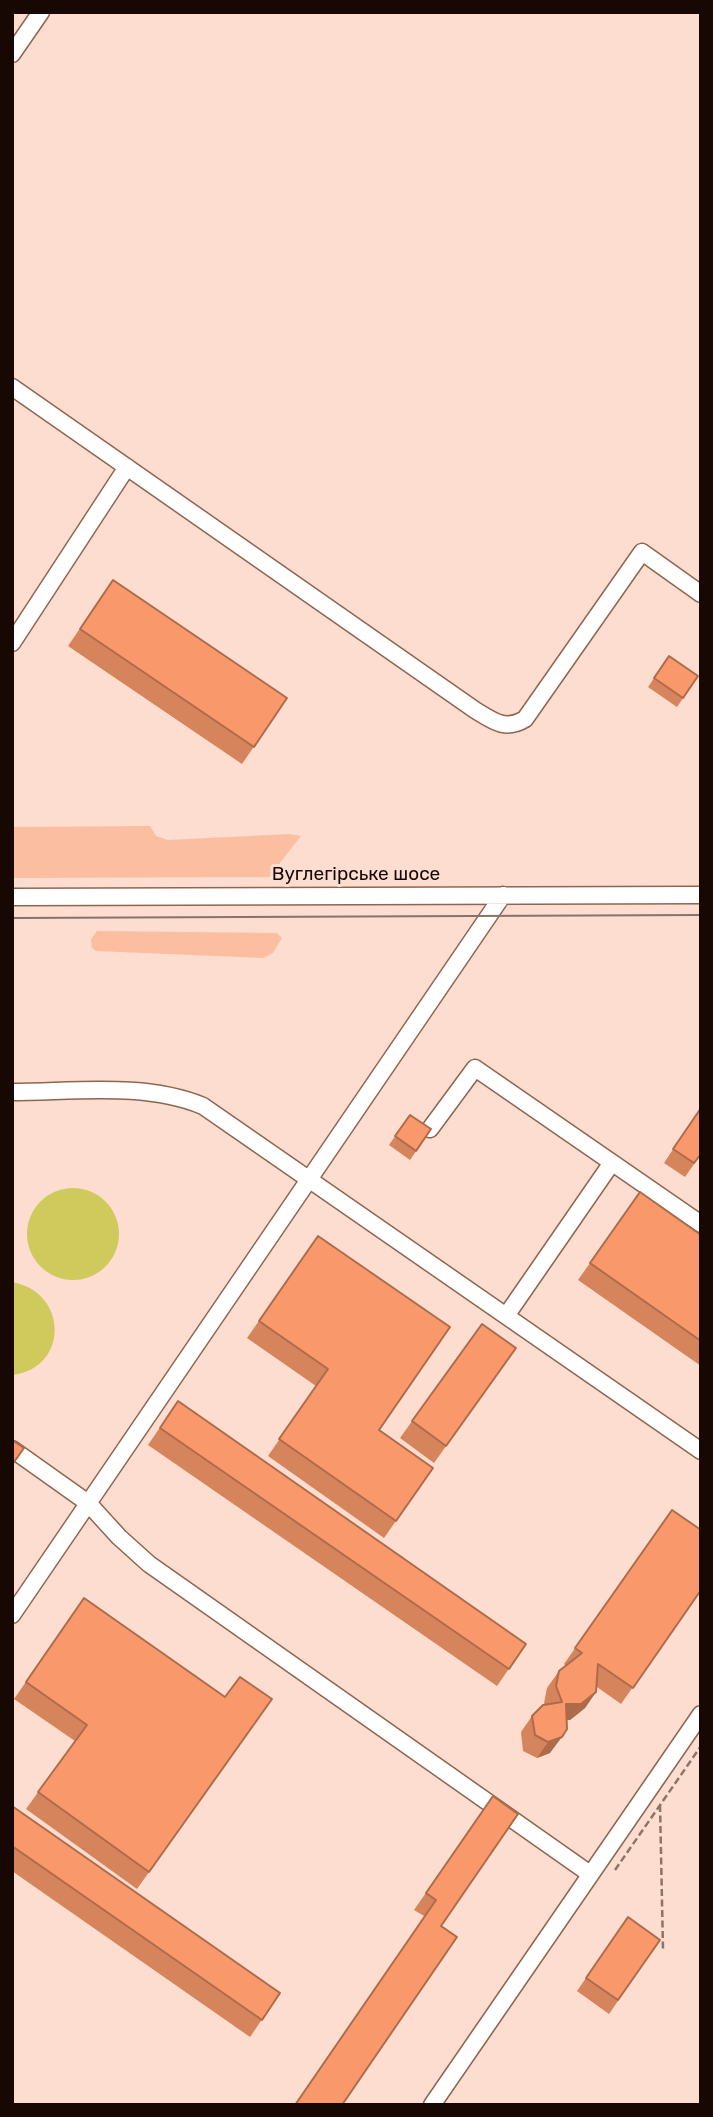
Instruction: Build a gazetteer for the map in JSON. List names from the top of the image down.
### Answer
{
  "streets": {
    "street": ["Вуглегірське шосе"]
  }
}
